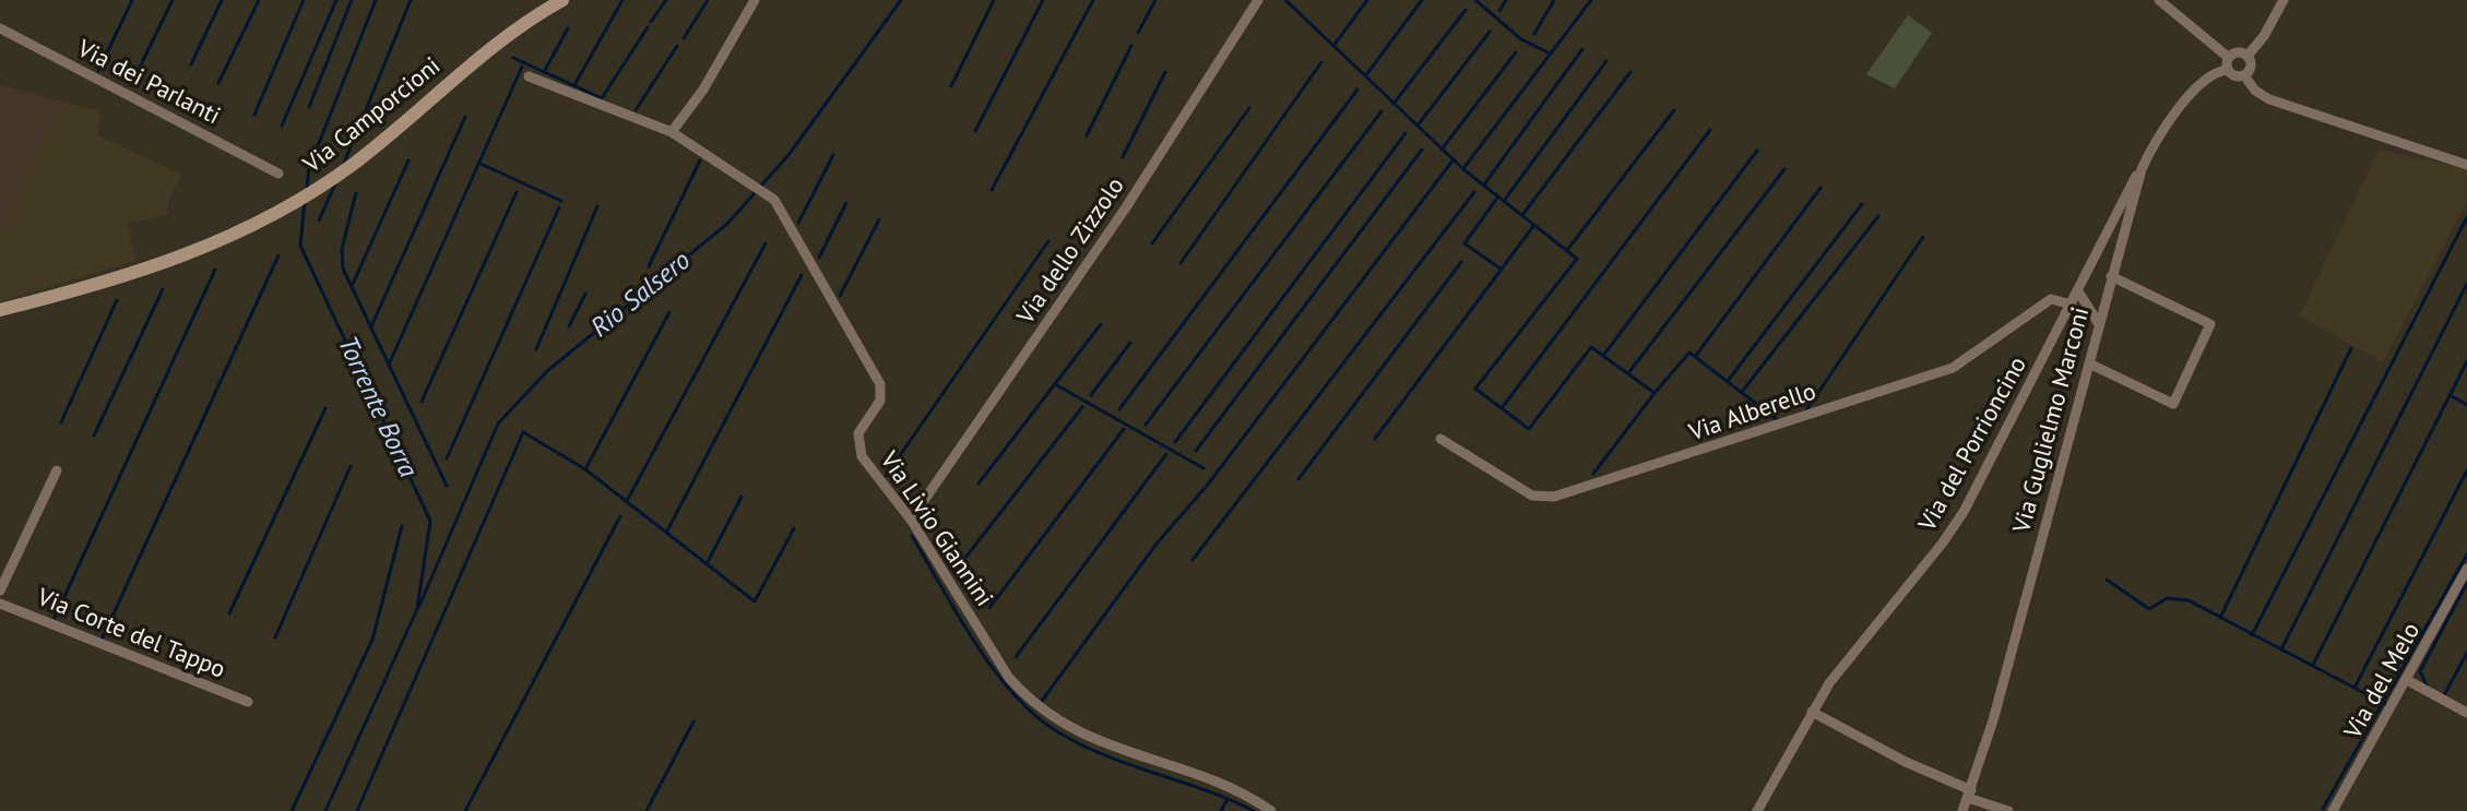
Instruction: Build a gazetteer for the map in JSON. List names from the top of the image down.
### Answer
{
  "streets": {
    "main road": ["Via Camporcioni"],
    "street": [
      "Via dei Parlanti",
      "Via dello Zizzolo",
      "Via Alberello",
      "Via Guglielmo Marconi",
      "Via del Porrioncino",
      "Via Livio Giannini",
      "Via Corte del Tappo",
      "Via del Melo"
    ]
  },
  "crossings": [
    ["Via dello Zizzolo", "Via Livio Giannini"],
    ["Via Alberello", "Via Guglielmo Marconi"],
    ["Via Alberello", "Via del Porrioncino"],
    ["Via Guglielmo Marconi", "Via del Porrioncino"]
  ],
  "water": ["Rio Salsero", "Torrente Borra"]
}
